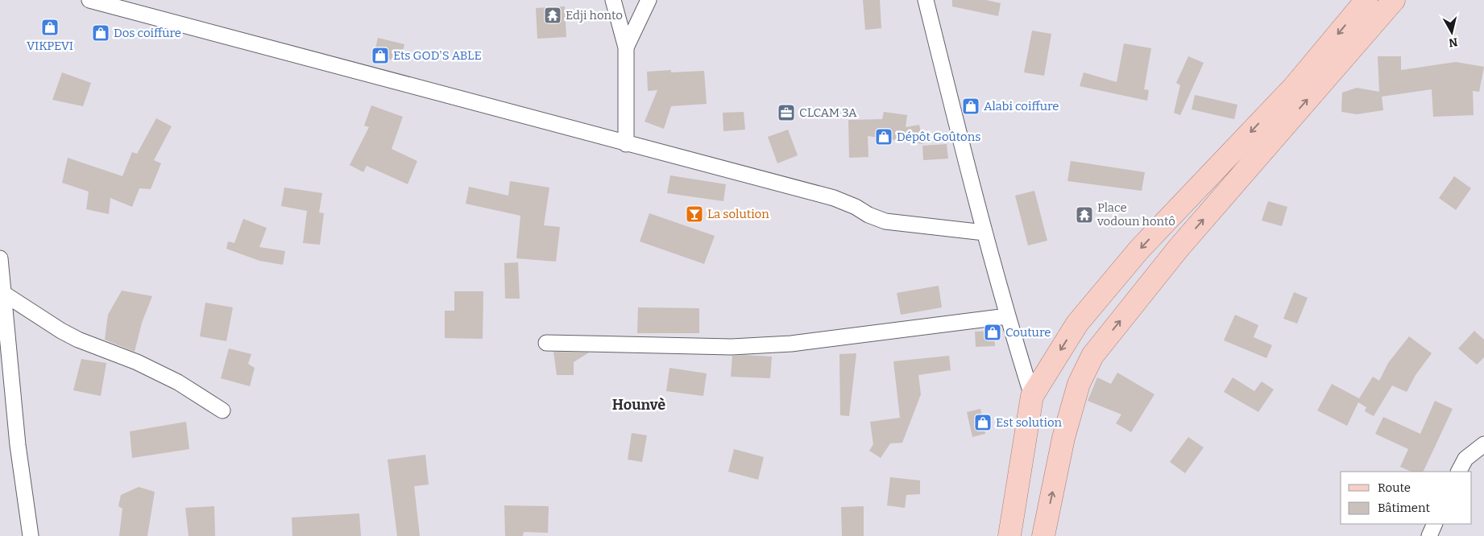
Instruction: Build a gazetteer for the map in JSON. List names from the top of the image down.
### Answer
{
  "districts": ["Hounvè"],
  "places": {
    "temple": ["Edji honto", "Place vodoun hontô"],
    "shop": [
      "VIKPEVI",
      "Dos coiffure",
      "Ets GOD'S ABLE",
      "Alabi coiffure",
      "Dépôt Goûtons",
      "Couture",
      "Est solution"
    ],
    "office": ["CLCAM 3A"],
    "bar": ["La solution"]
  },
  "legend": ["Route", "Bâtiment"],
  "north": "bottom"
}
